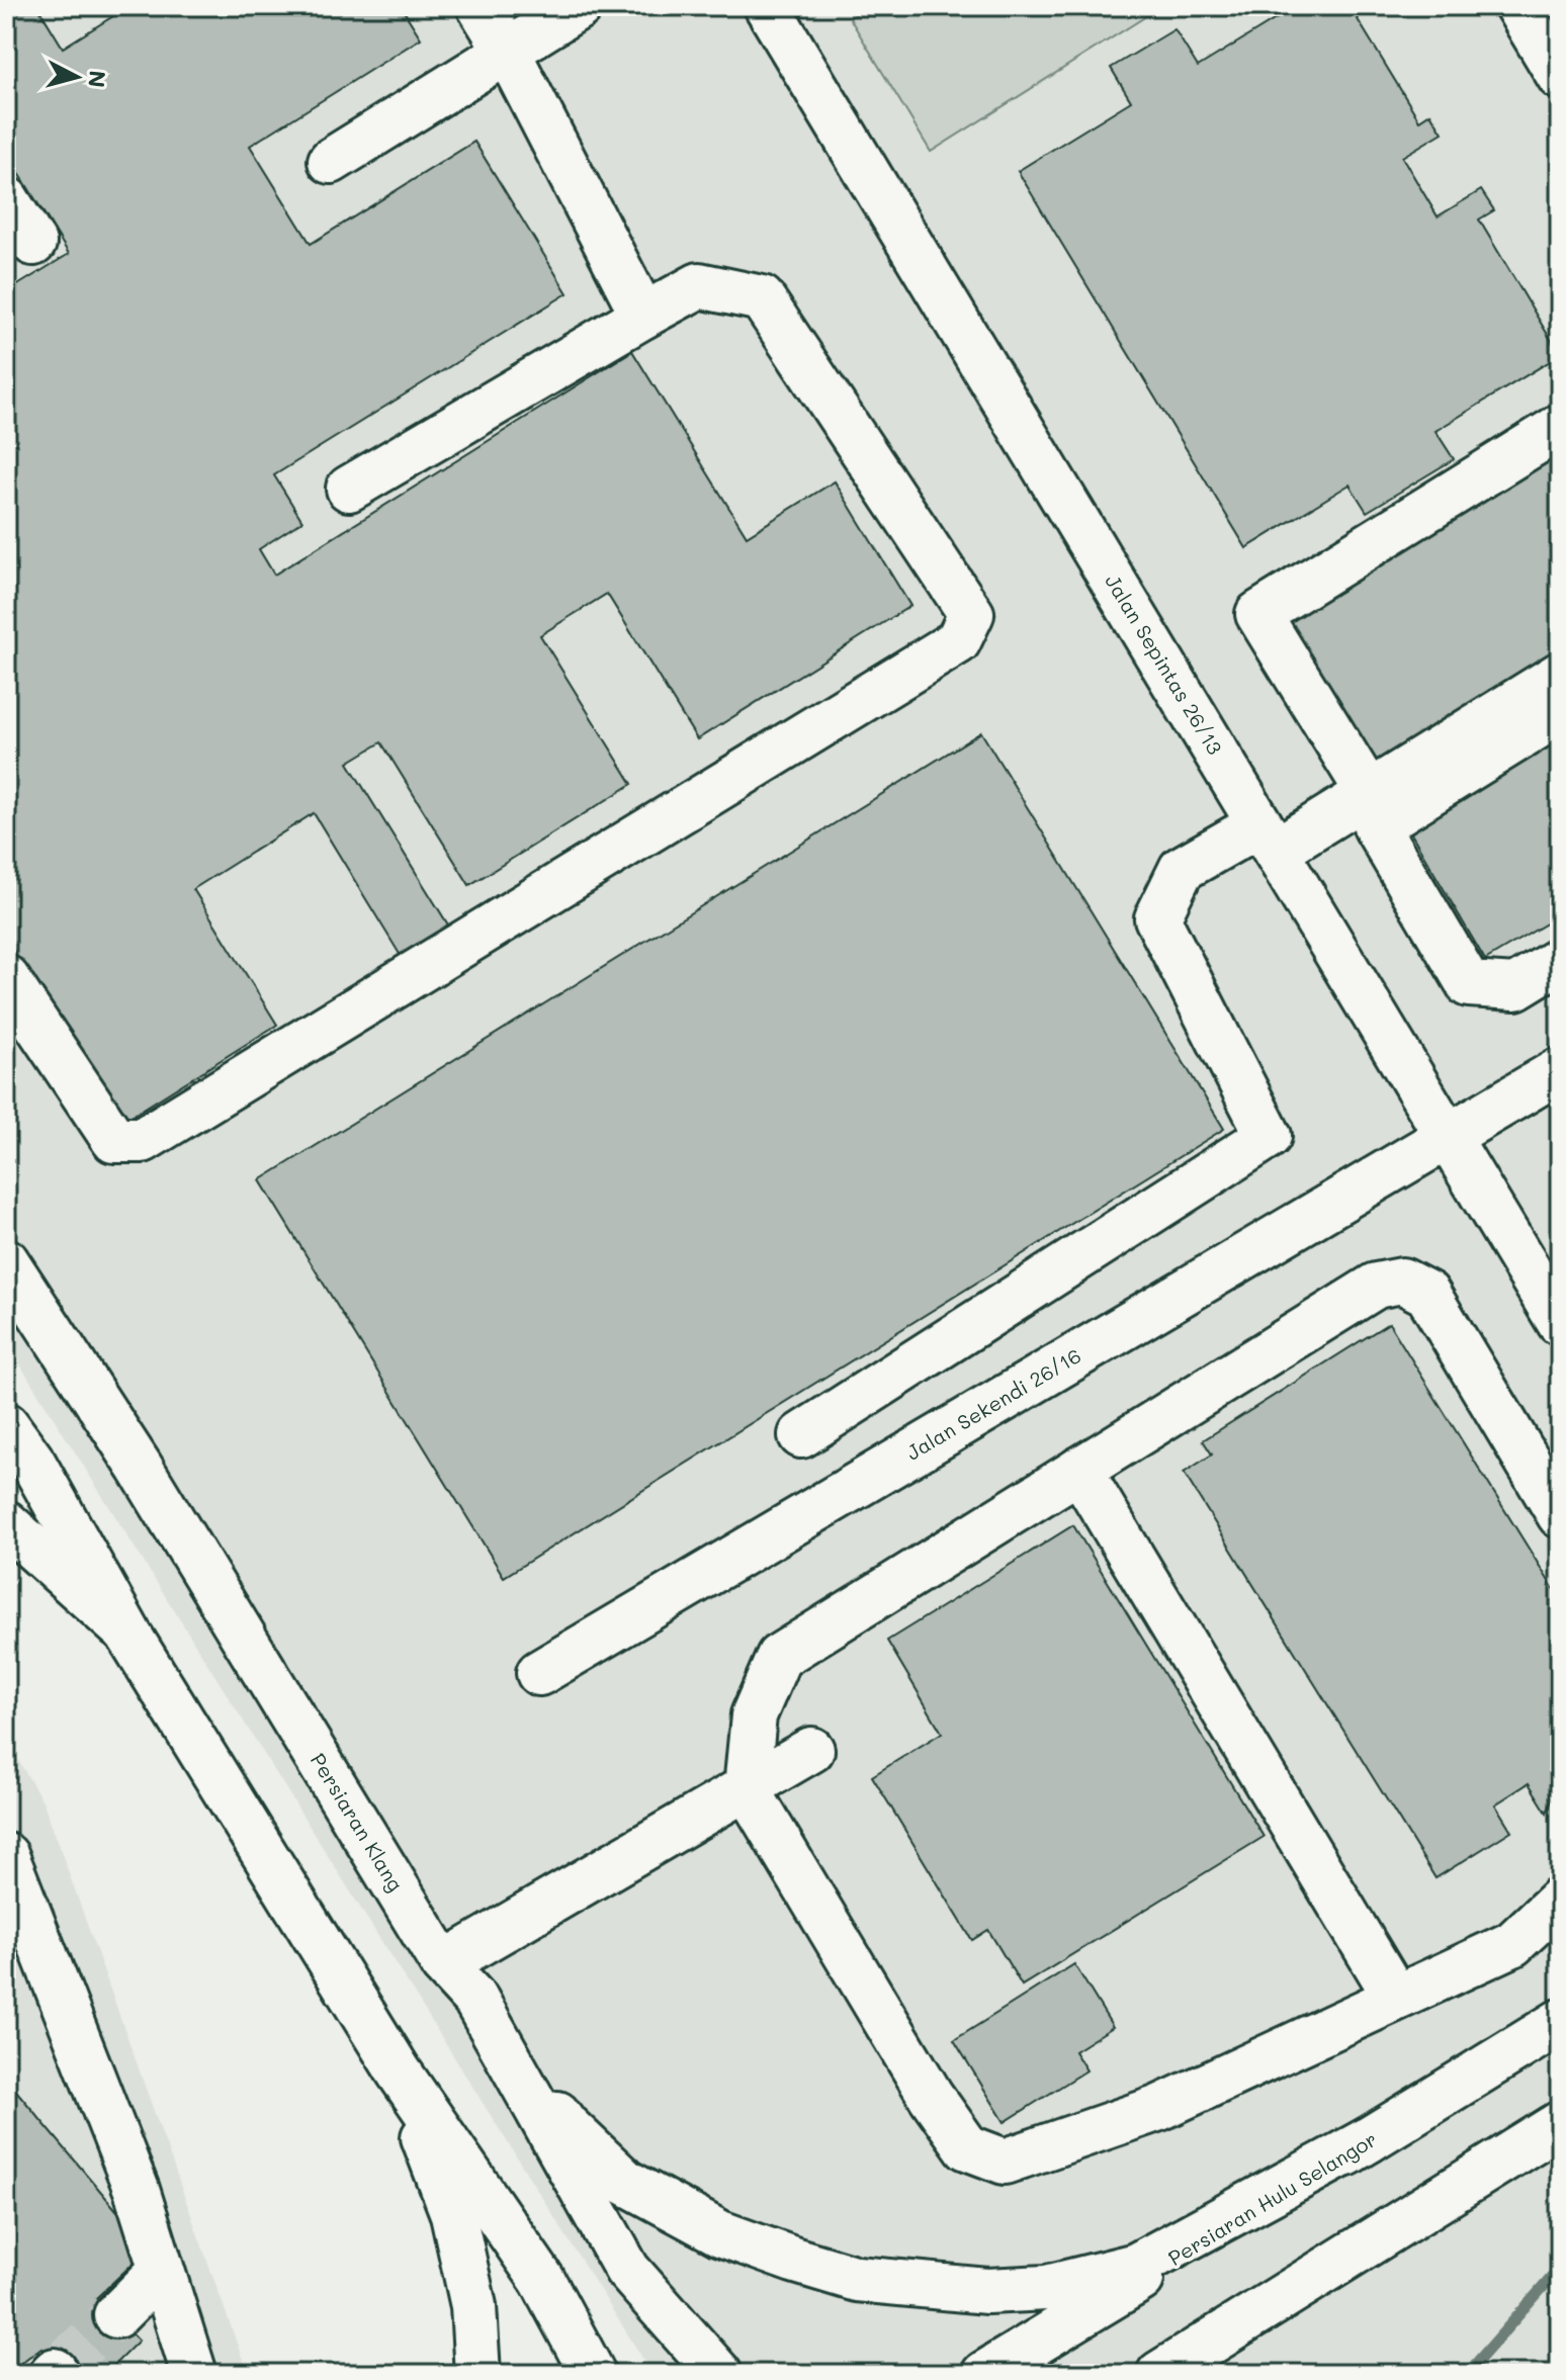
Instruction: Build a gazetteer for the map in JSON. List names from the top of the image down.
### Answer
{
  "streets": {
    "main road": [
      "Jalan Sepintas 26/13",
      "Jalan Sekendi 26/16",
      "Persiaran Klang",
      "Persiaran Hulu Selangor"
    ]
  },
  "crossings": [
    ["Jalan Sepintas 26/13", "Jalan Sekendi 26/16"]
  ],
  "north": "right"
}
